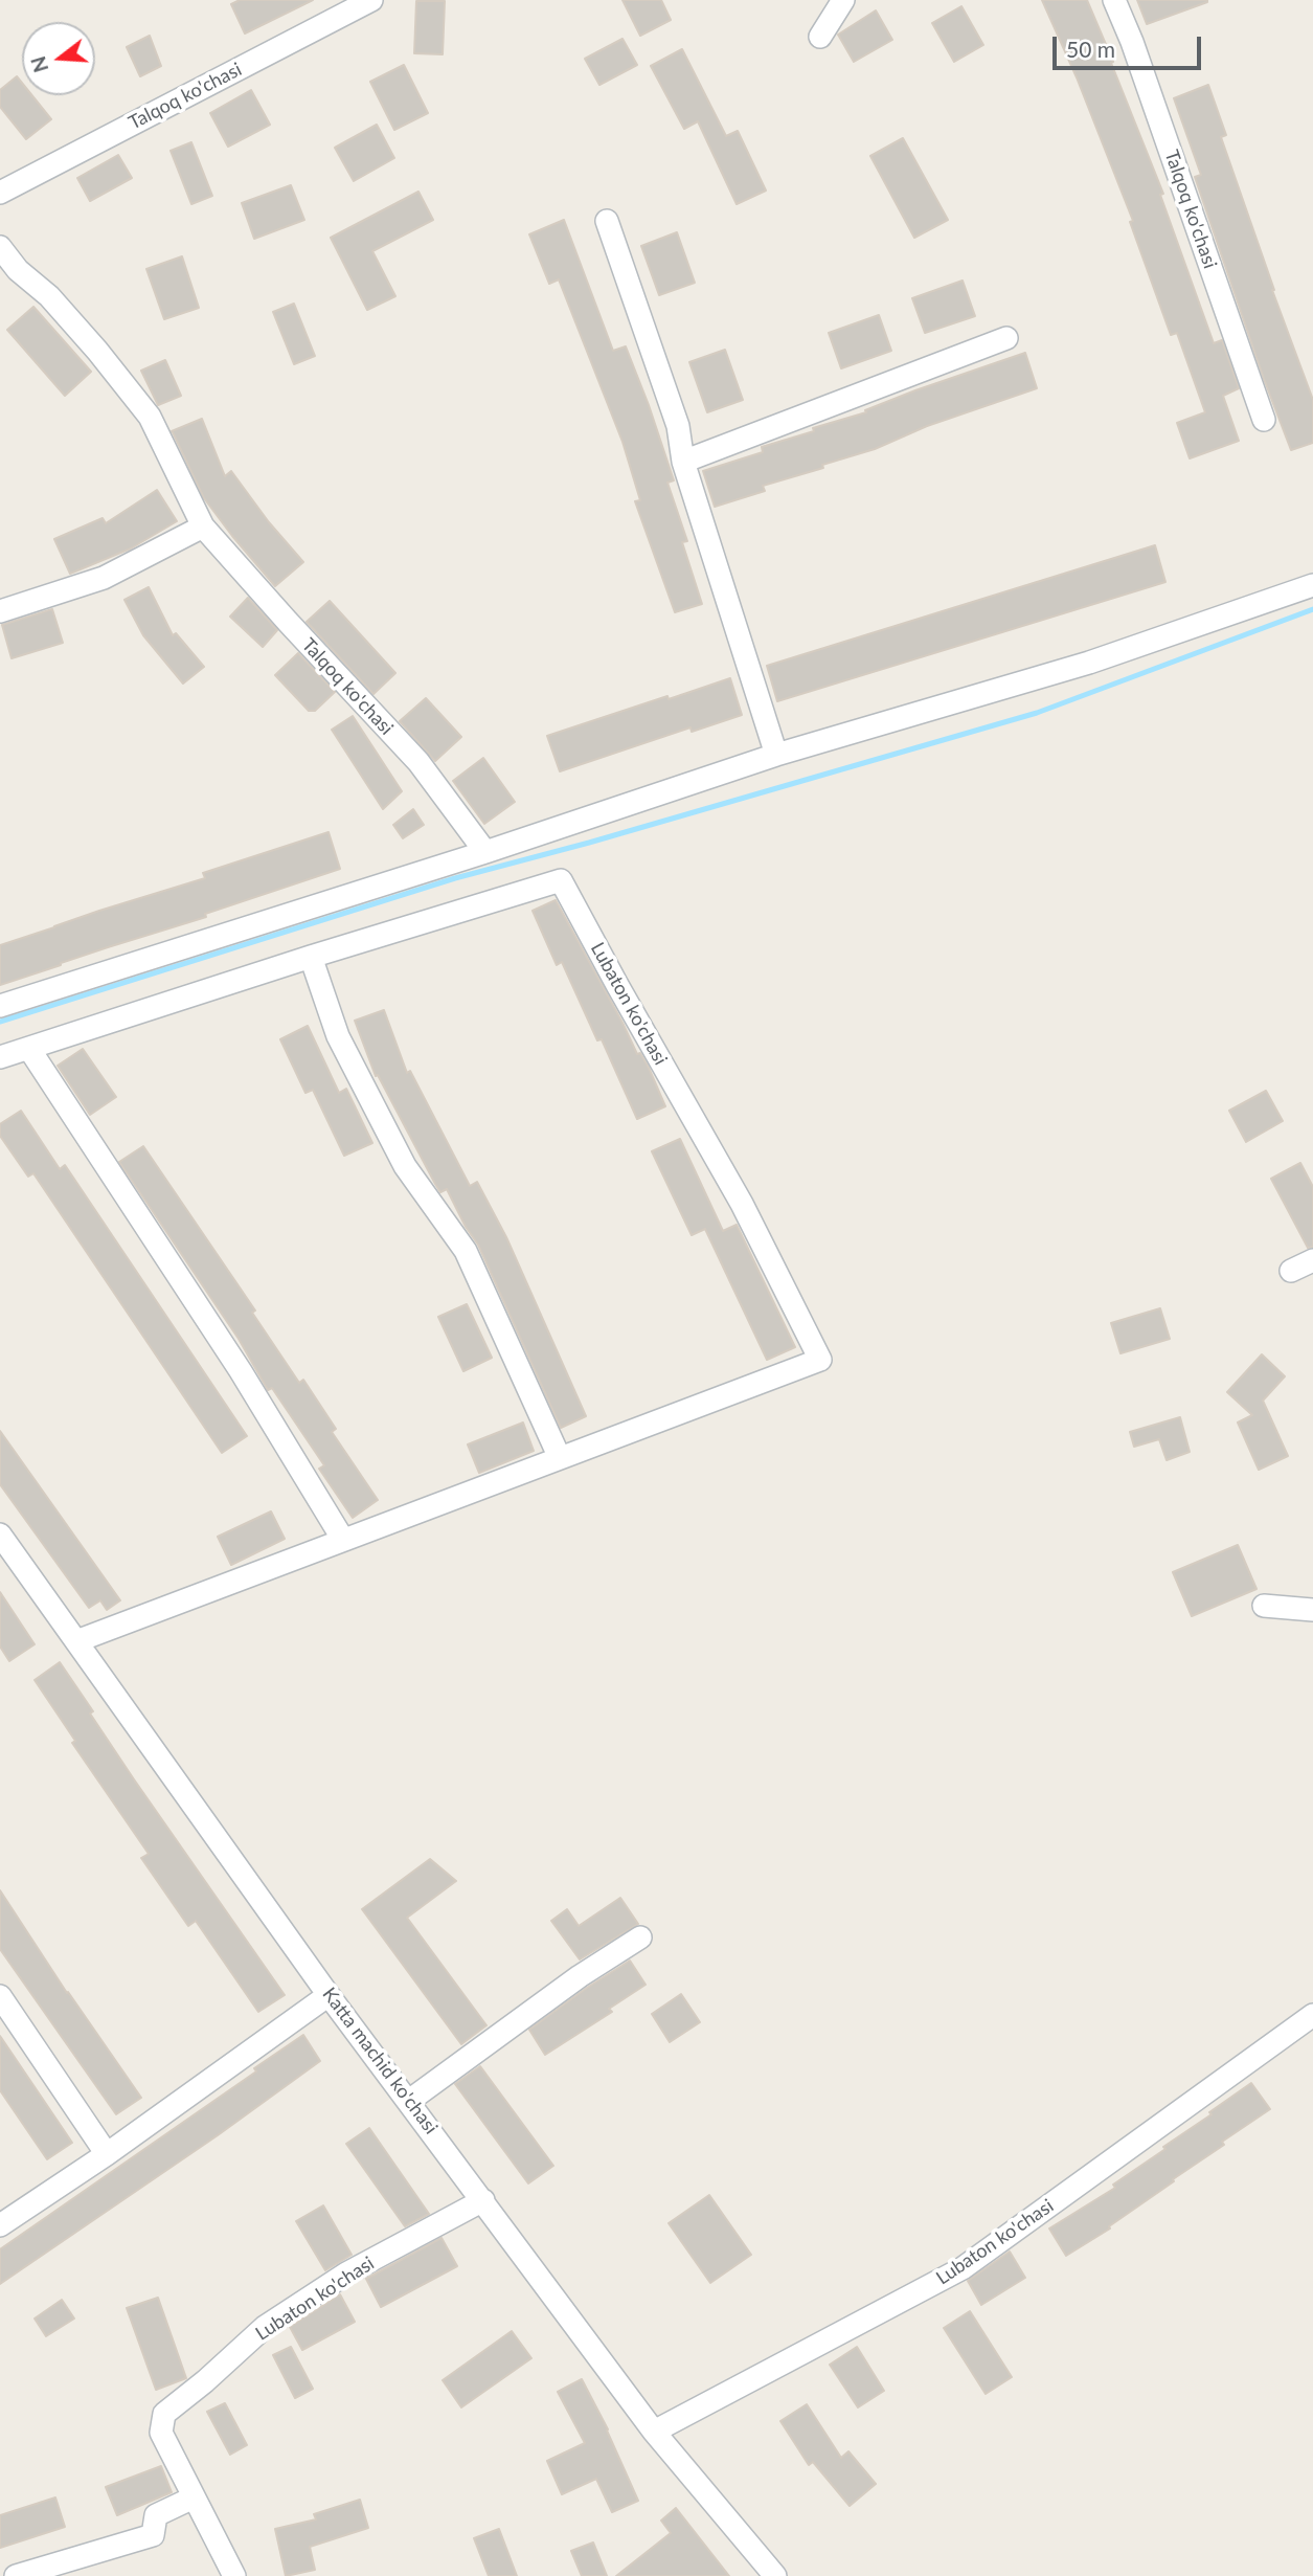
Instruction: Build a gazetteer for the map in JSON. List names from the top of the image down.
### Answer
{
  "streets": {
    "street": ["Talqoq ko'chasi", "Lubaton ko'chasi", "Katta machid ko'chasi"]
  },
  "crossings": [
    ["Lubaton ko'chasi", "Katta machid ko'chasi"]
  ],
  "scale_bar": "50 m",
  "north": "left"
}
